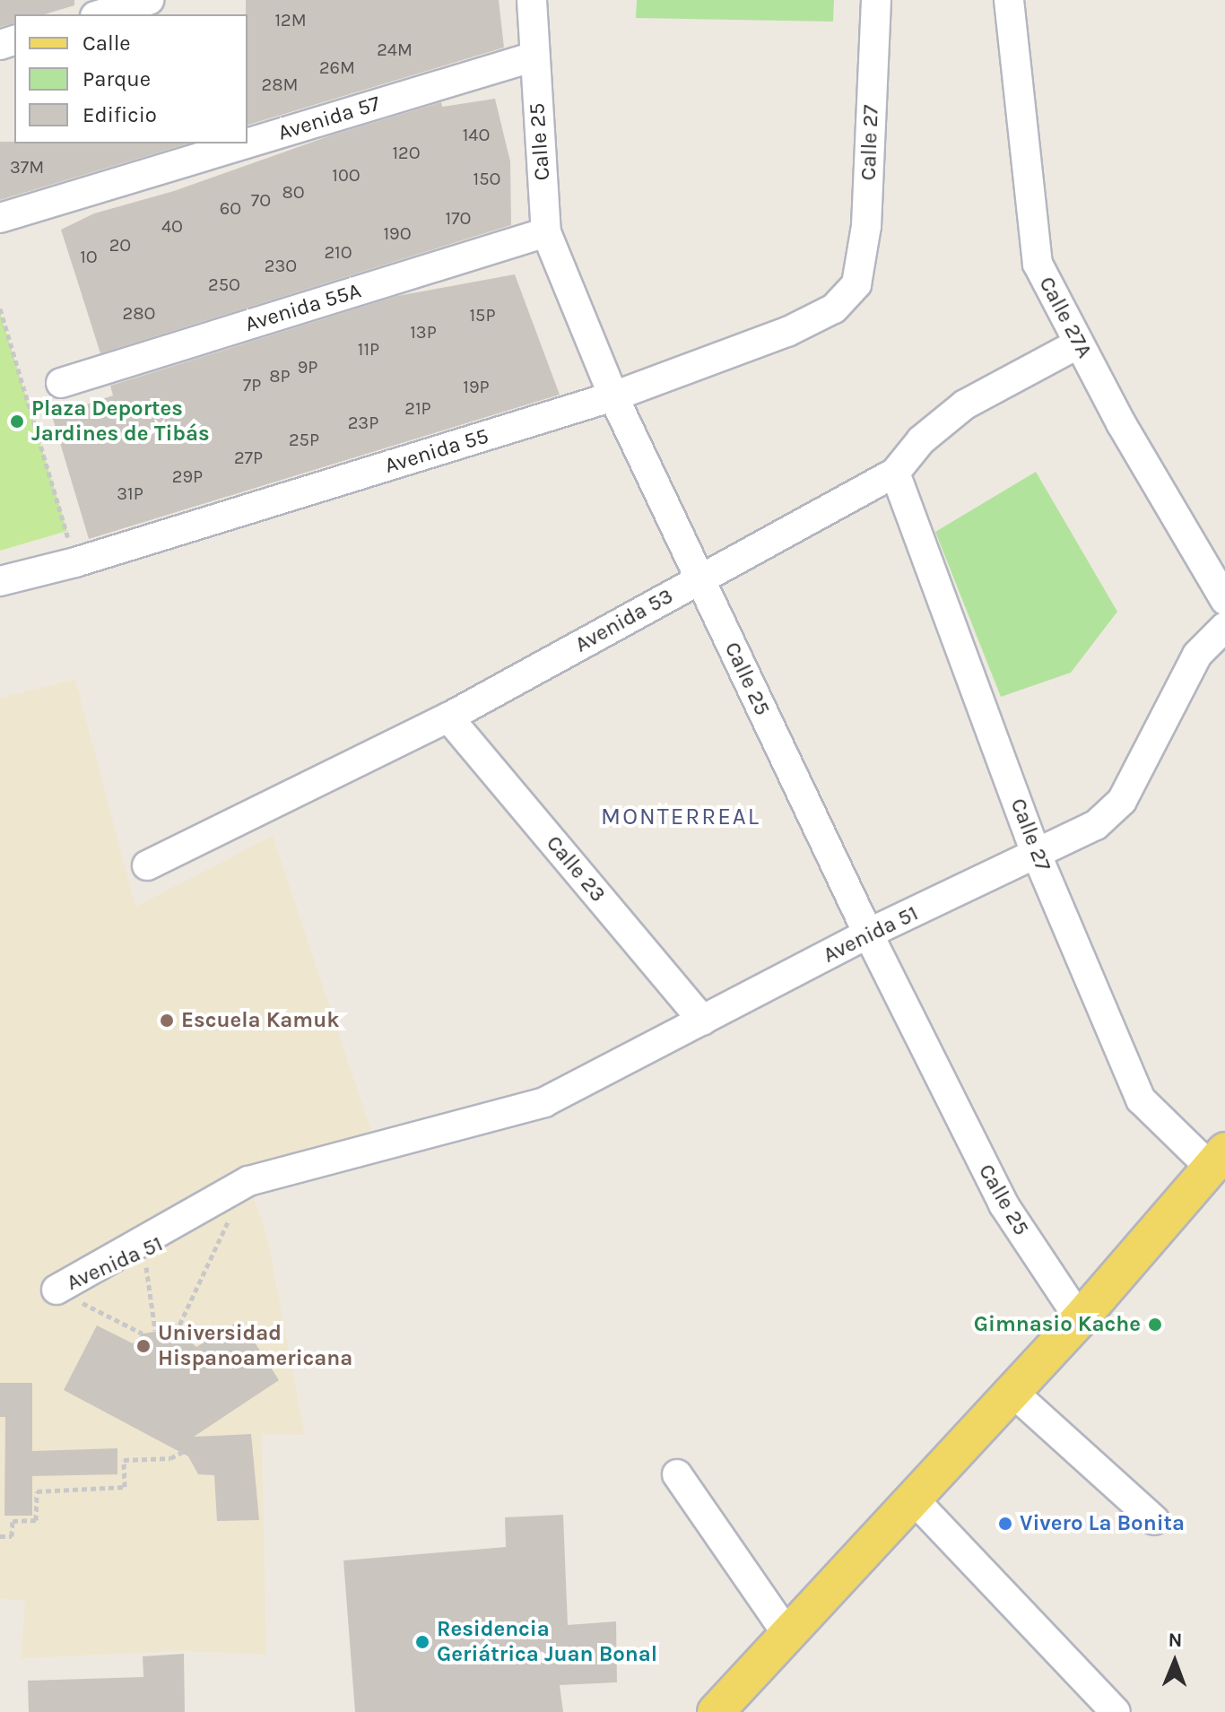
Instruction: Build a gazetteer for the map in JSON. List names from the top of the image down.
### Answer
{
  "streets": {
    "street": [
      "Avenida 57",
      "Calle 25",
      "Calle 27",
      "Avenida 55A",
      "Calle 27A",
      "Avenida 55",
      "Avenida 53",
      "Calle 23",
      "Avenida 51"
    ]
  },
  "crossings": [
    ["Avenida 57", "Calle 25"],
    ["Calle 25", "Avenida 55A"],
    ["Calle 25", "Avenida 55"],
    ["Calle 25", "Avenida 53"],
    ["Calle 25", "Avenida 51"],
    ["Calle 27", "Avenida 55"],
    ["Calle 27", "Avenida 53"],
    ["Calle 27", "Avenida 51"],
    ["Calle 27A", "Avenida 53"],
    ["Avenida 53", "Calle 23"],
    ["Calle 23", "Avenida 51"]
  ],
  "districts": ["MONTERREAL"],
  "places": [
    "Plaza Deportes Jardines de Tibás",
    "Escuela Kamuk",
    "Gimnasio Kache",
    "Universidad Hispanoamericana",
    "Vivero La Bonita",
    "Residencia Geriátrica Juan Bonal"
  ],
  "house_numbers": [
    "12M",
    "24M",
    "26M",
    "28M",
    "14O",
    "12O",
    "37M",
    "10O",
    "15O",
    "8O",
    "7O",
    "6O",
    "17O",
    "4O",
    "19O",
    "2O",
    "21O",
    "1O",
    "23O",
    "25O",
    "28O",
    "15P",
    "13P",
    "11P",
    "9P",
    "8P",
    "7P",
    "19P",
    "21P",
    "23P",
    "25P",
    "27P",
    "29P",
    "31P"
  ],
  "legend": ["Calle", "Parque", "Edificio"],
  "north": "top"
}
